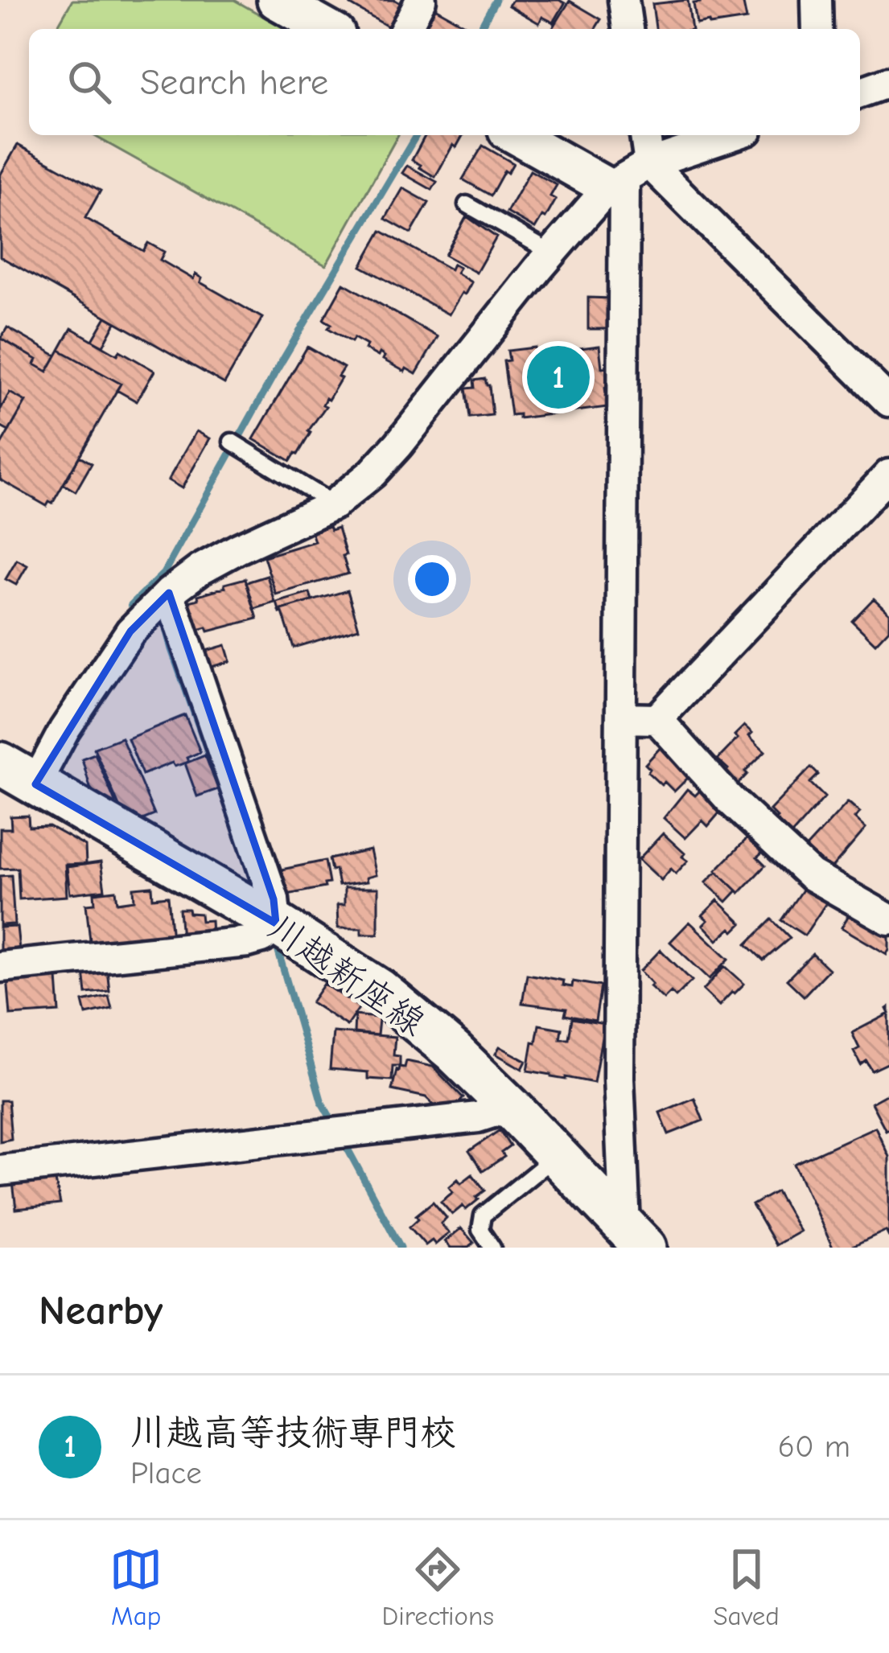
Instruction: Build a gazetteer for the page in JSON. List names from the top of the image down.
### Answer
{
  "streets": {
    "main road": ["川越新座線"]
  },
  "page": {
    "search": "Search here",
    "pins": "1",
    "heading": "Nearby",
    "list": [
      {
        "mark": "1",
        "name": "川越高等技術専門校",
        "note": "Place",
        "value": "60 m"
      }
    ],
    "nav": ["Map", "Directions", "Saved"]
  }
}
